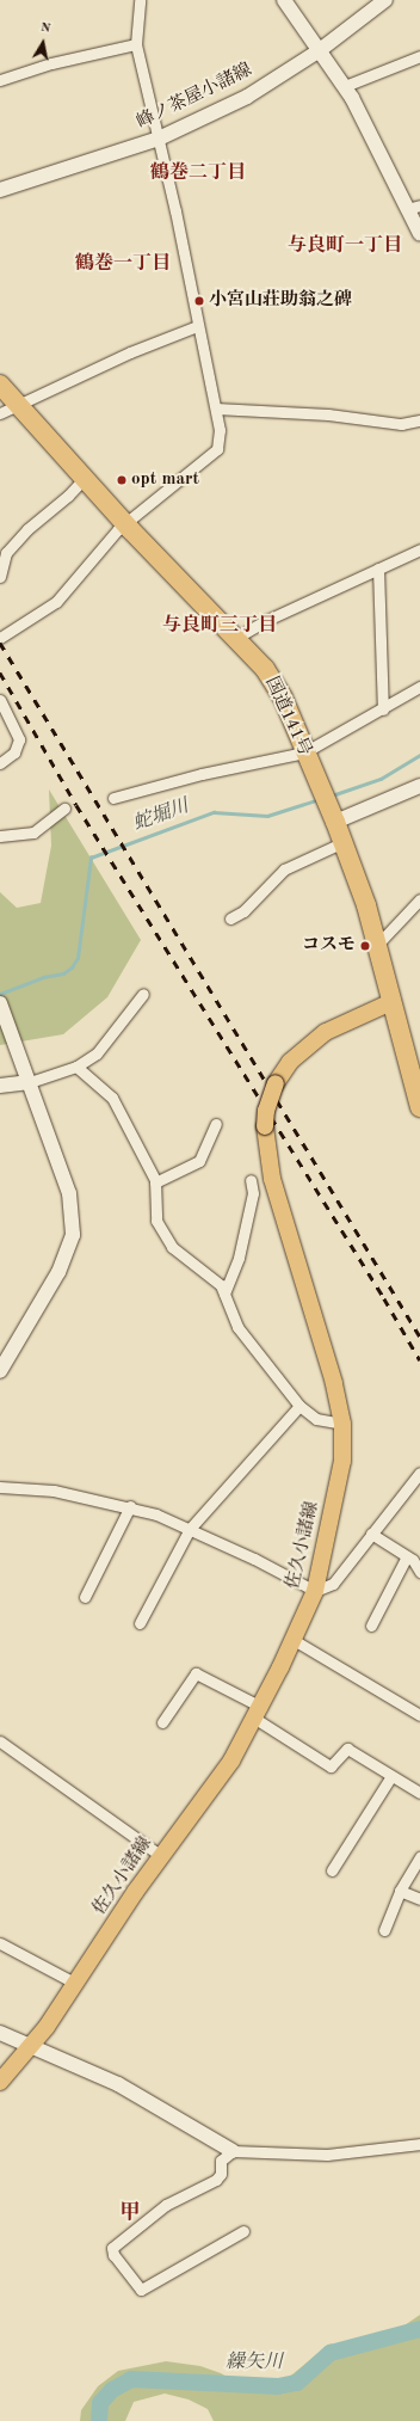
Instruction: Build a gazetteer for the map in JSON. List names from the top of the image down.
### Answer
{
  "streets": {
    "highway": ["国道141号"],
    "main road": ["佐久小諸線"],
    "street": ["峰ノ茶屋小諸線"]
  },
  "crossings": [
    ["国道141号", "佐久小諸線"]
  ],
  "districts": [
    "鶴巻二丁目",
    "与良町一丁目",
    "鶴巻一丁目",
    "与良町三丁目",
    "甲"
  ],
  "water": ["蛇堀川", "繰矢川"],
  "places": ["小宮山荘助翁之碑", "opt mart", "コスモ"],
  "north": "top"
}
